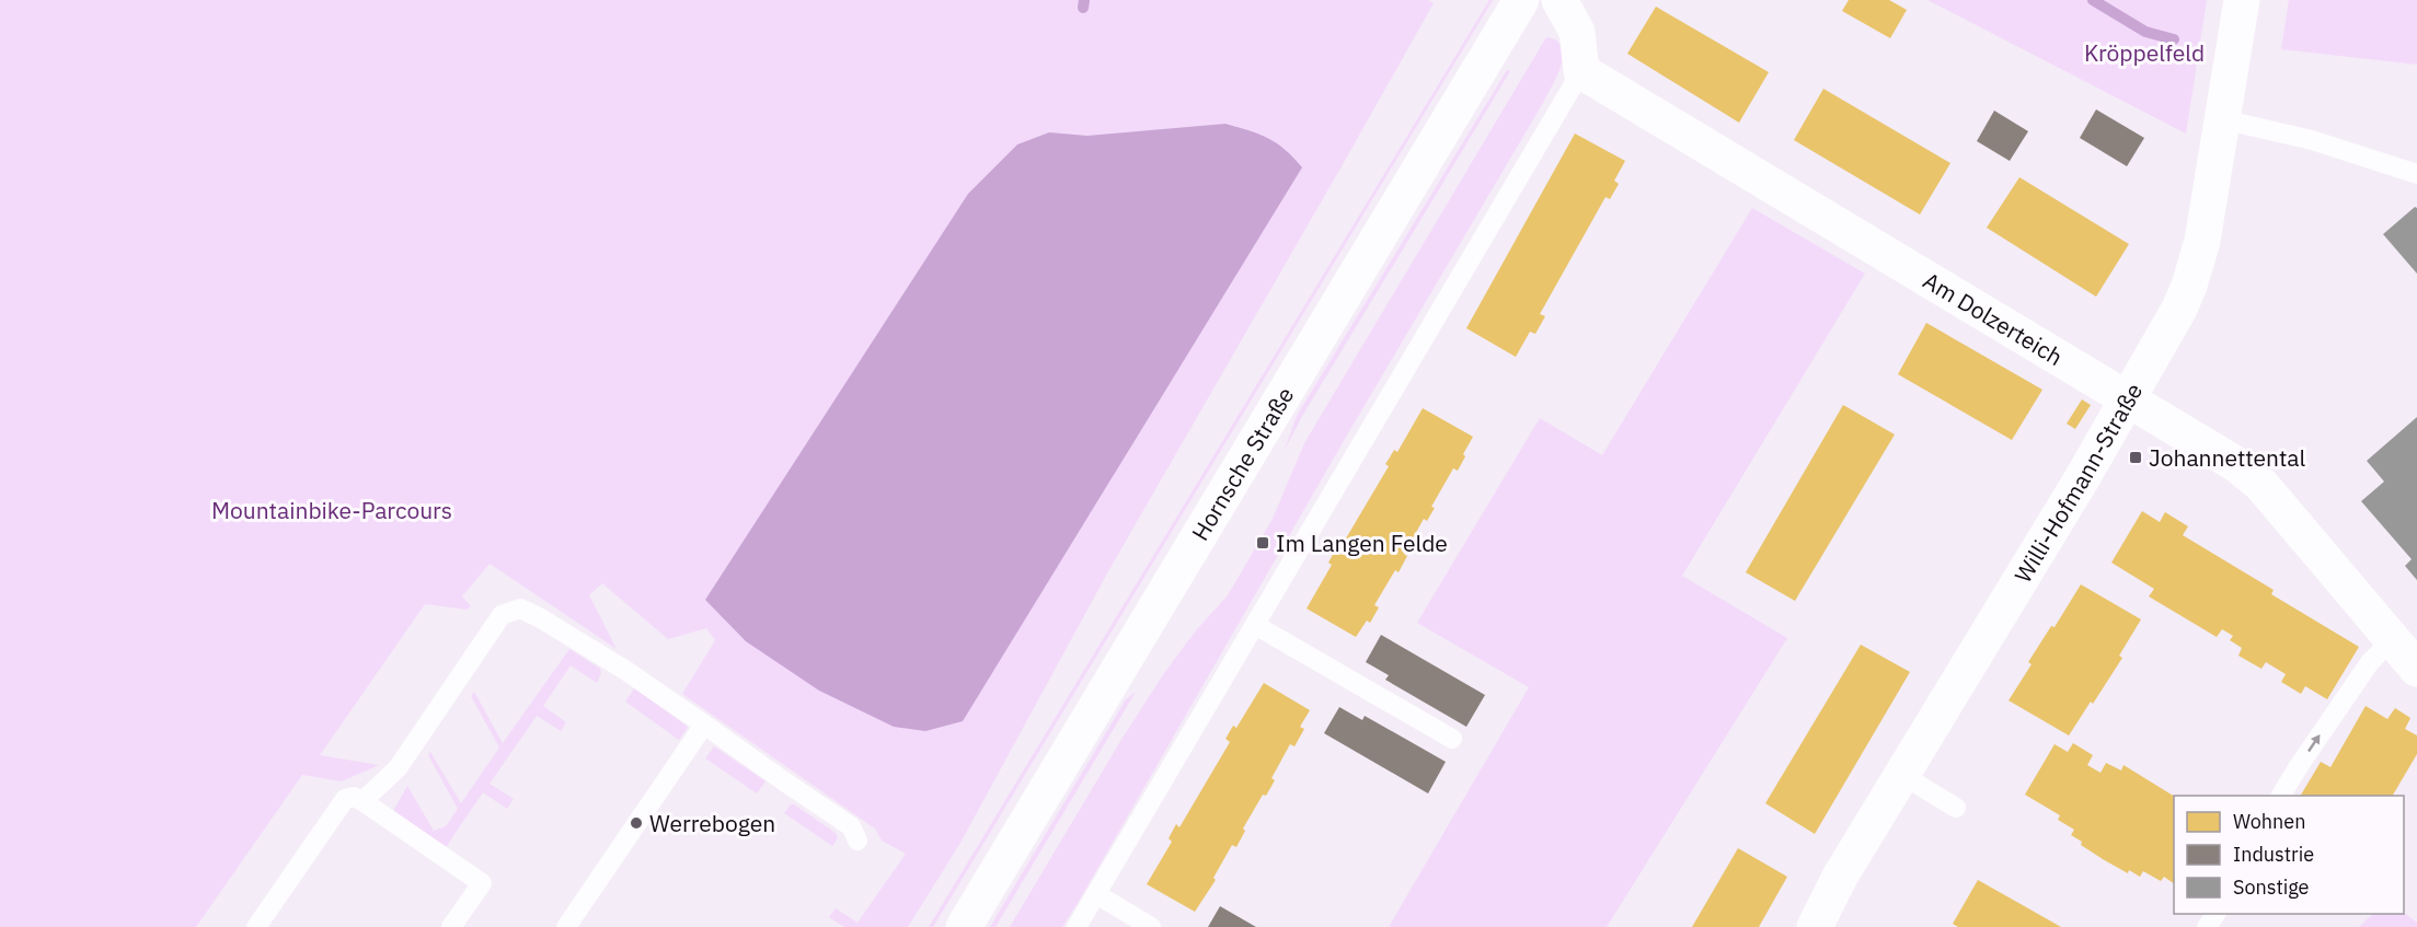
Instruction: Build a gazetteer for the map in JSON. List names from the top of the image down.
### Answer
{
  "streets": {
    "street": ["Am Dolzerteich", "Hornsche Straße", "Willi-Hofmann-Straße"]
  },
  "crossings": [
    ["Am Dolzerteich", "Willi-Hofmann-Straße"]
  ],
  "parks": ["Kröppelfeld", "Mountainbike-Parcours"],
  "places": {
    "transit": ["Johannettental", "Im Langen Felde"],
    "other": ["Werrebogen"]
  },
  "legend": ["Wohnen", "Industrie", "Sonstige"]
}
